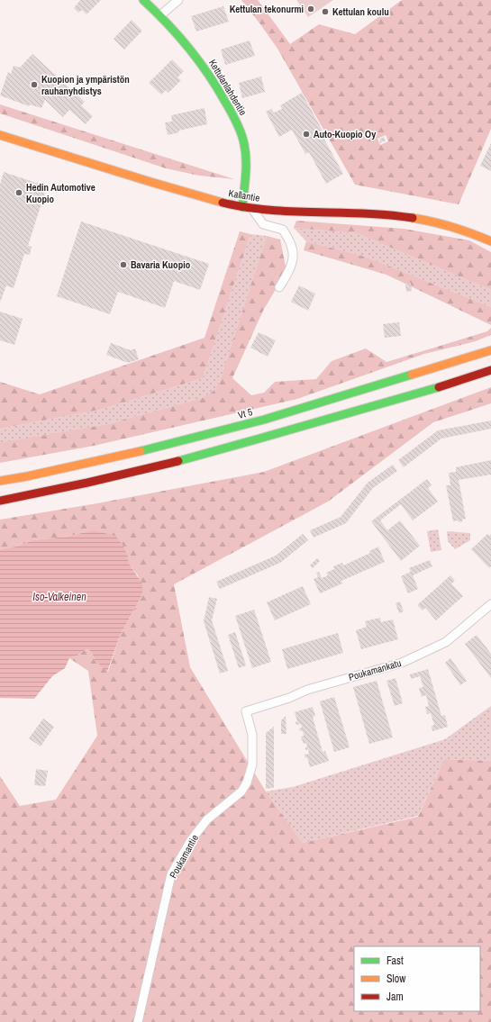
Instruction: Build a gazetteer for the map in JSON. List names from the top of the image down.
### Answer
{
  "streets": {
    "main road": ["Kettulanlahdentie", "Kallantie", "Vt 5"],
    "street": ["Poukamankatu", "Poukamantie"]
  },
  "crossings": [
    ["Kettulanlahdentie", "Kallantie"],
    ["Poukamankatu", "Poukamantie"]
  ],
  "water": ["Iso-Valkeinen"],
  "places": [
    "Kettulan tekonurmi",
    "Kettulan koulu",
    "Kuopion ja ympäristön rauhanyhdistys",
    "Auto-Kuopio Oy",
    "Hedin Automotive Kuopio",
    "Bavaria Kuopio"
  ],
  "legend": ["Fast", "Slow", "Jam"]
}
